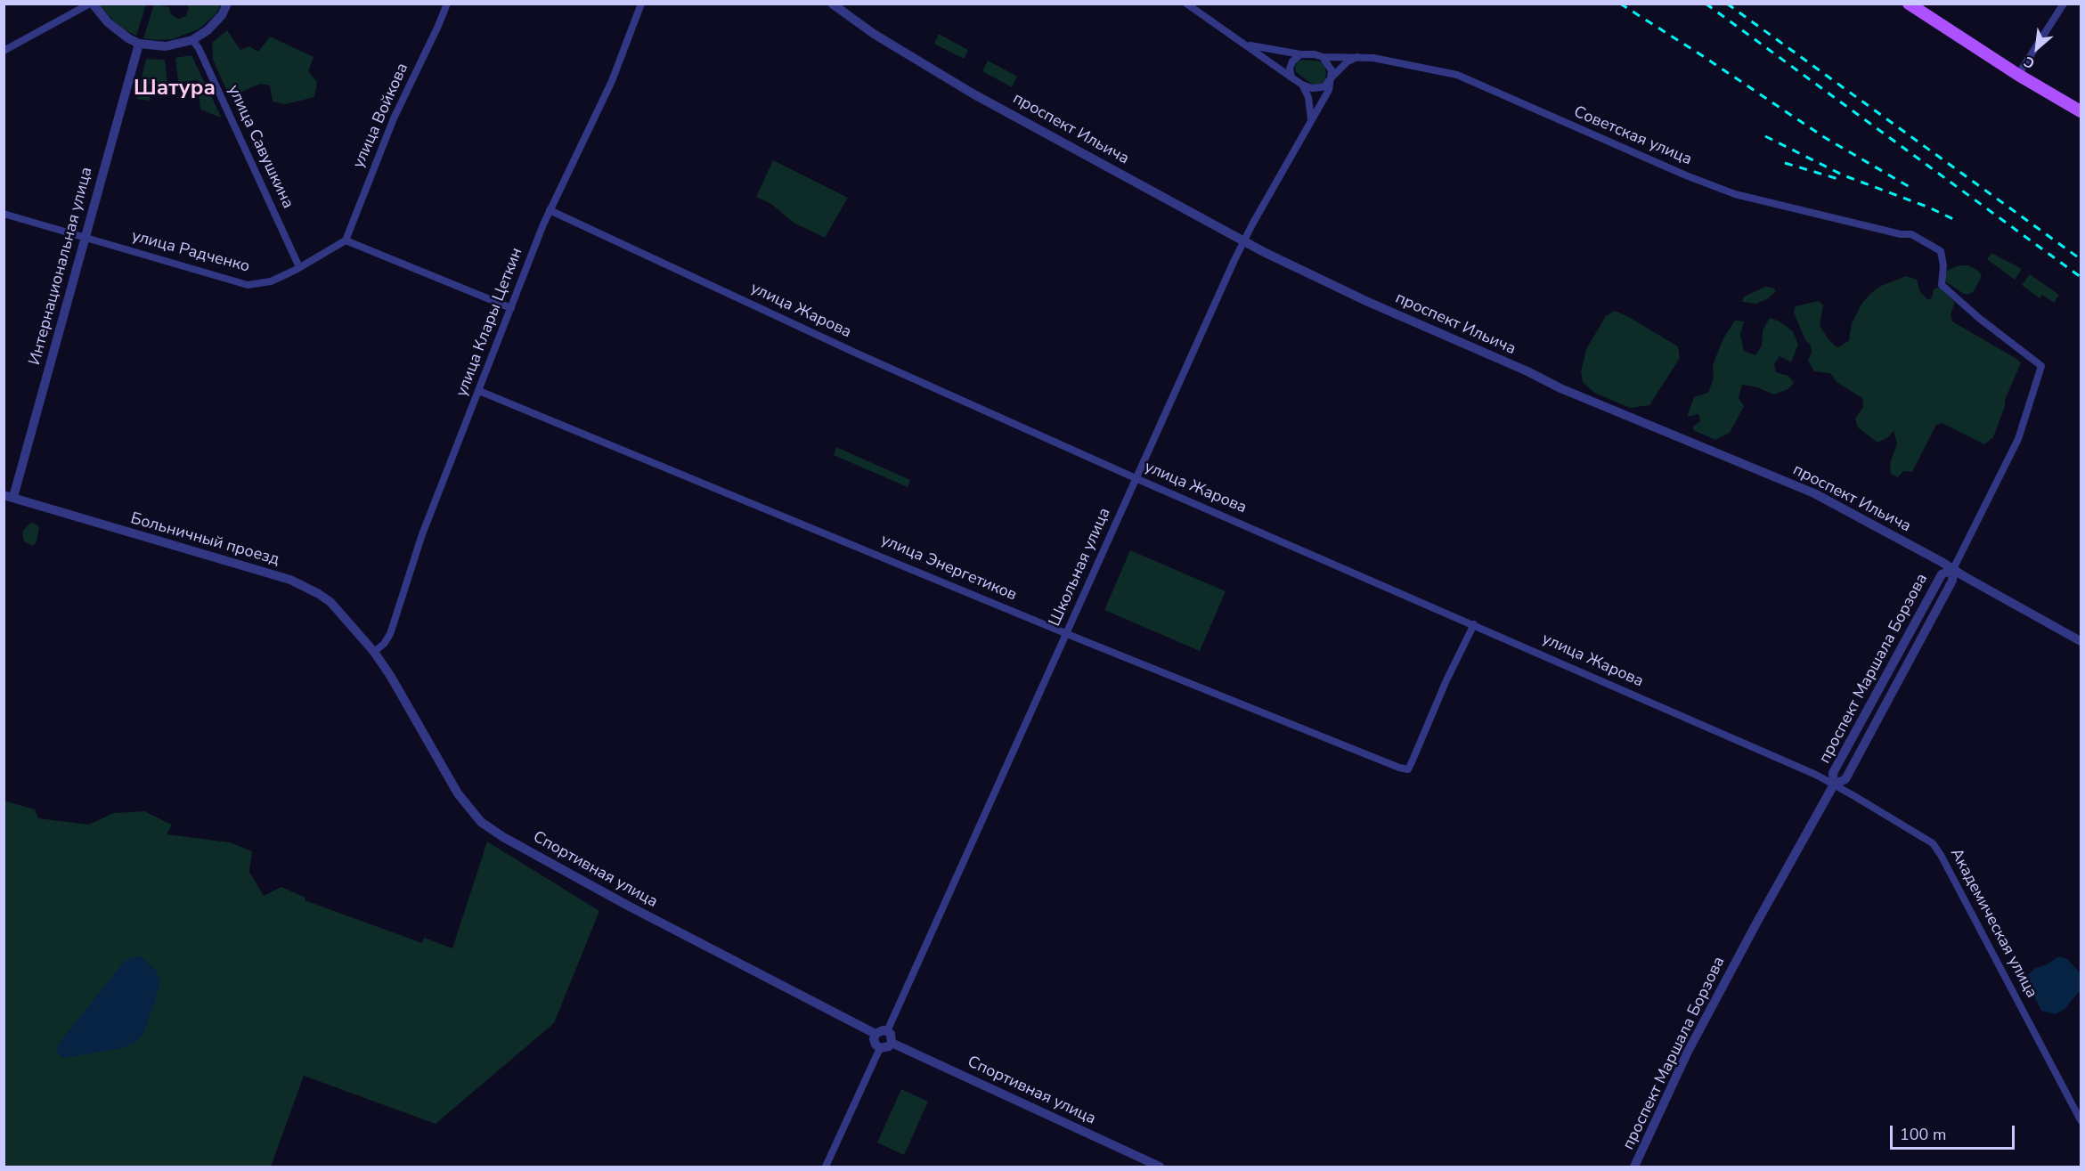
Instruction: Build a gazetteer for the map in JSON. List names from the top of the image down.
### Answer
{
  "streets": {
    "street": [
      "улица Войкова",
      "проспект Ильича",
      "Советская улица",
      "улица Савушкина",
      "улица Радченко",
      "Интернациональная улица",
      "улица Жарова",
      "улица Клары Цеткин",
      "Больничный проезд",
      "Школьная улица",
      "улица Энергетиков",
      "проспект Маршала Борзова",
      "Спортивная улица",
      "Академическая улица"
    ]
  },
  "crossings": [
    ["улица Войкова", "улица Радченко"],
    ["проспект Ильича", "Советская улица"],
    ["проспект Ильича", "Школьная улица"],
    ["проспект Ильича", "проспект Маршала Борзова"],
    ["Советская улица", "Школьная улица"],
    ["Советская улица", "проспект Маршала Борзова"],
    ["улица Савушкина", "улица Радченко"],
    ["улица Радченко", "Интернациональная улица"],
    ["Интернациональная улица", "Больничный проезд"],
    ["улица Жарова", "улица Клары Цеткин"],
    ["улица Жарова", "Школьная улица"],
    ["улица Жарова", "улица Энергетиков"],
    ["улица Жарова", "проспект Маршала Борзова"],
    ["улица Жарова", "Академическая улица"],
    ["улица Клары Цеткин", "Больничный проезд"],
    ["улица Клары Цеткин", "улица Энергетиков"],
    ["улица Клары Цеткин", "Спортивная улица"],
    ["Больничный проезд", "Спортивная улица"],
    ["Школьная улица", "улица Энергетиков"],
    ["Школьная улица", "Спортивная улица"],
    ["проспект Маршала Борзова", "Академическая улица"]
  ],
  "districts": ["Шатура"],
  "scale_bar": "100 m",
  "north": "bottom left"
}
